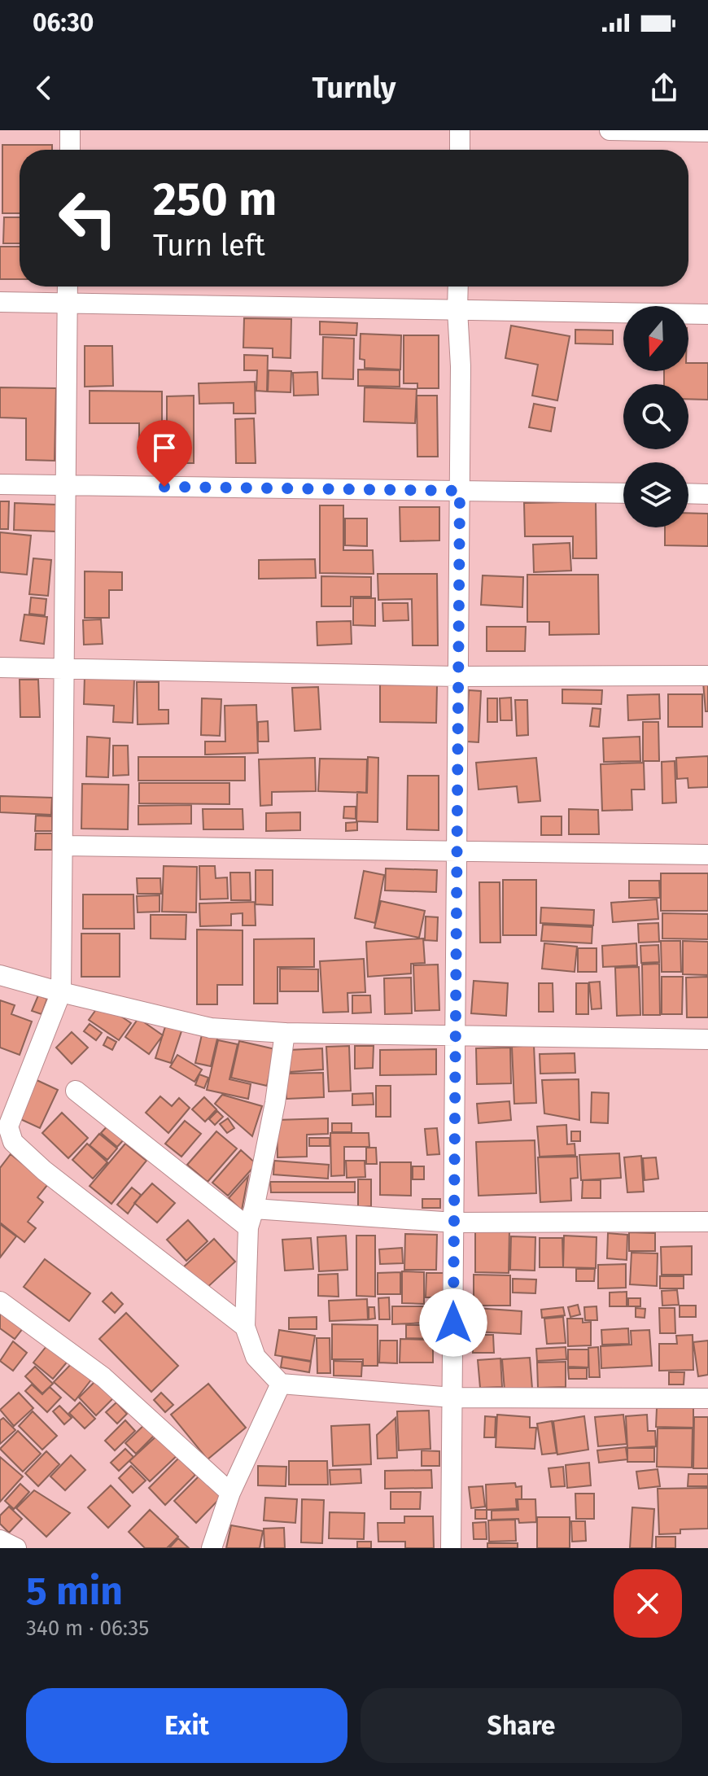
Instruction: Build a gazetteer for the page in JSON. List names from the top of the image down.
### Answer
{
  "north": "bottom",
  "page": {
    "status": "06:30",
    "header": "Turnly",
    "turn": ["250 m", "Turn left"],
    "heading": ["5 min", "340 m · 06:35"],
    "buttons": ["Exit", "Share"]
  }
}
